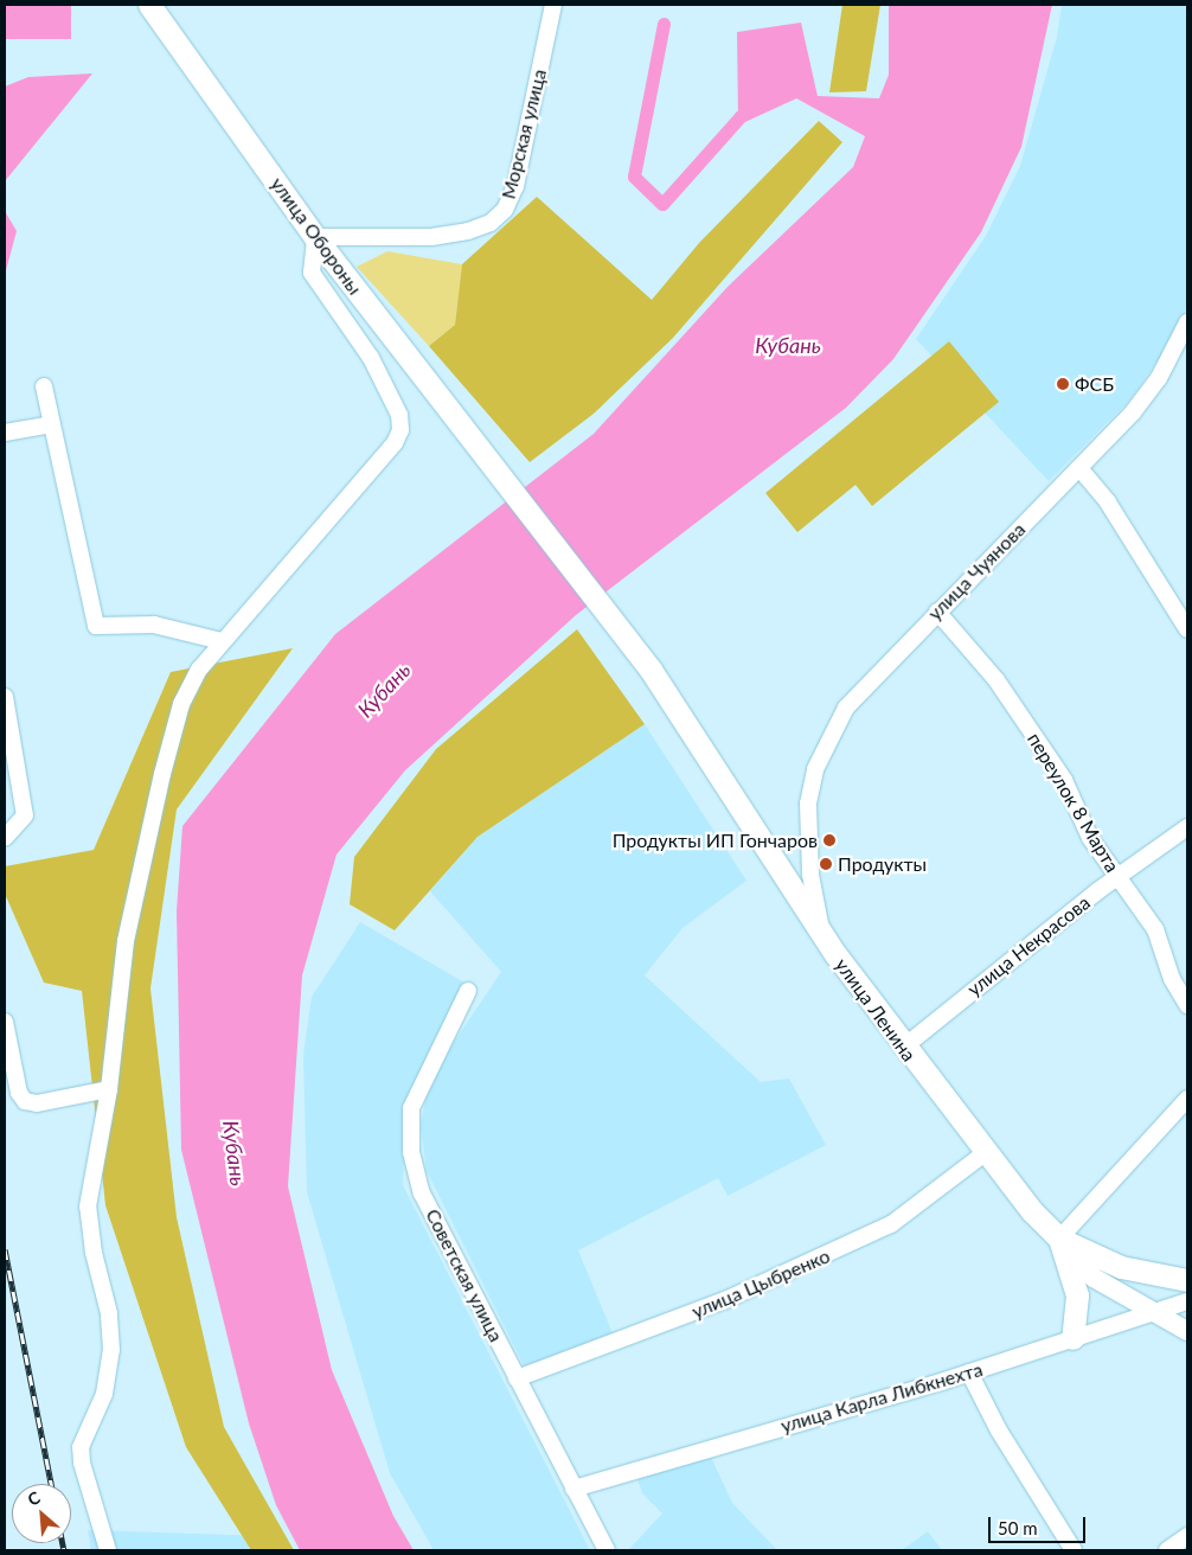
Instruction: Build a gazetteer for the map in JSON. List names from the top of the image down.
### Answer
{
  "streets": {
    "main road": ["улица Обороны", "улица Ленина"],
    "street": [
      "Морская улица",
      "улица Чуянова",
      "переулок 8 Марта",
      "улица Некрасова",
      "Советская улица",
      "улица Цыбренко",
      "улица Карла Либкнехта"
    ]
  },
  "crossings": [
    ["Морская улица", "улица Обороны"],
    ["улица Обороны", "улица Ленина"],
    ["улица Чуянова", "переулок 8 Марта"],
    ["улица Чуянова", "улица Ленина"],
    ["переулок 8 Марта", "улица Некрасова"],
    ["улица Некрасова", "улица Ленина"],
    ["улица Ленина", "улица Цыбренко"],
    ["улица Ленина", "улица Карла Либкнехта"],
    ["Советская улица", "улица Цыбренко"],
    ["Советская улица", "улица Карла Либкнехта"]
  ],
  "water": ["Кубань"],
  "places": ["ФСБ", "Продукты ИП Гончаров", "Продукты"],
  "scale_bar": "50 m",
  "north": "top left"
}
